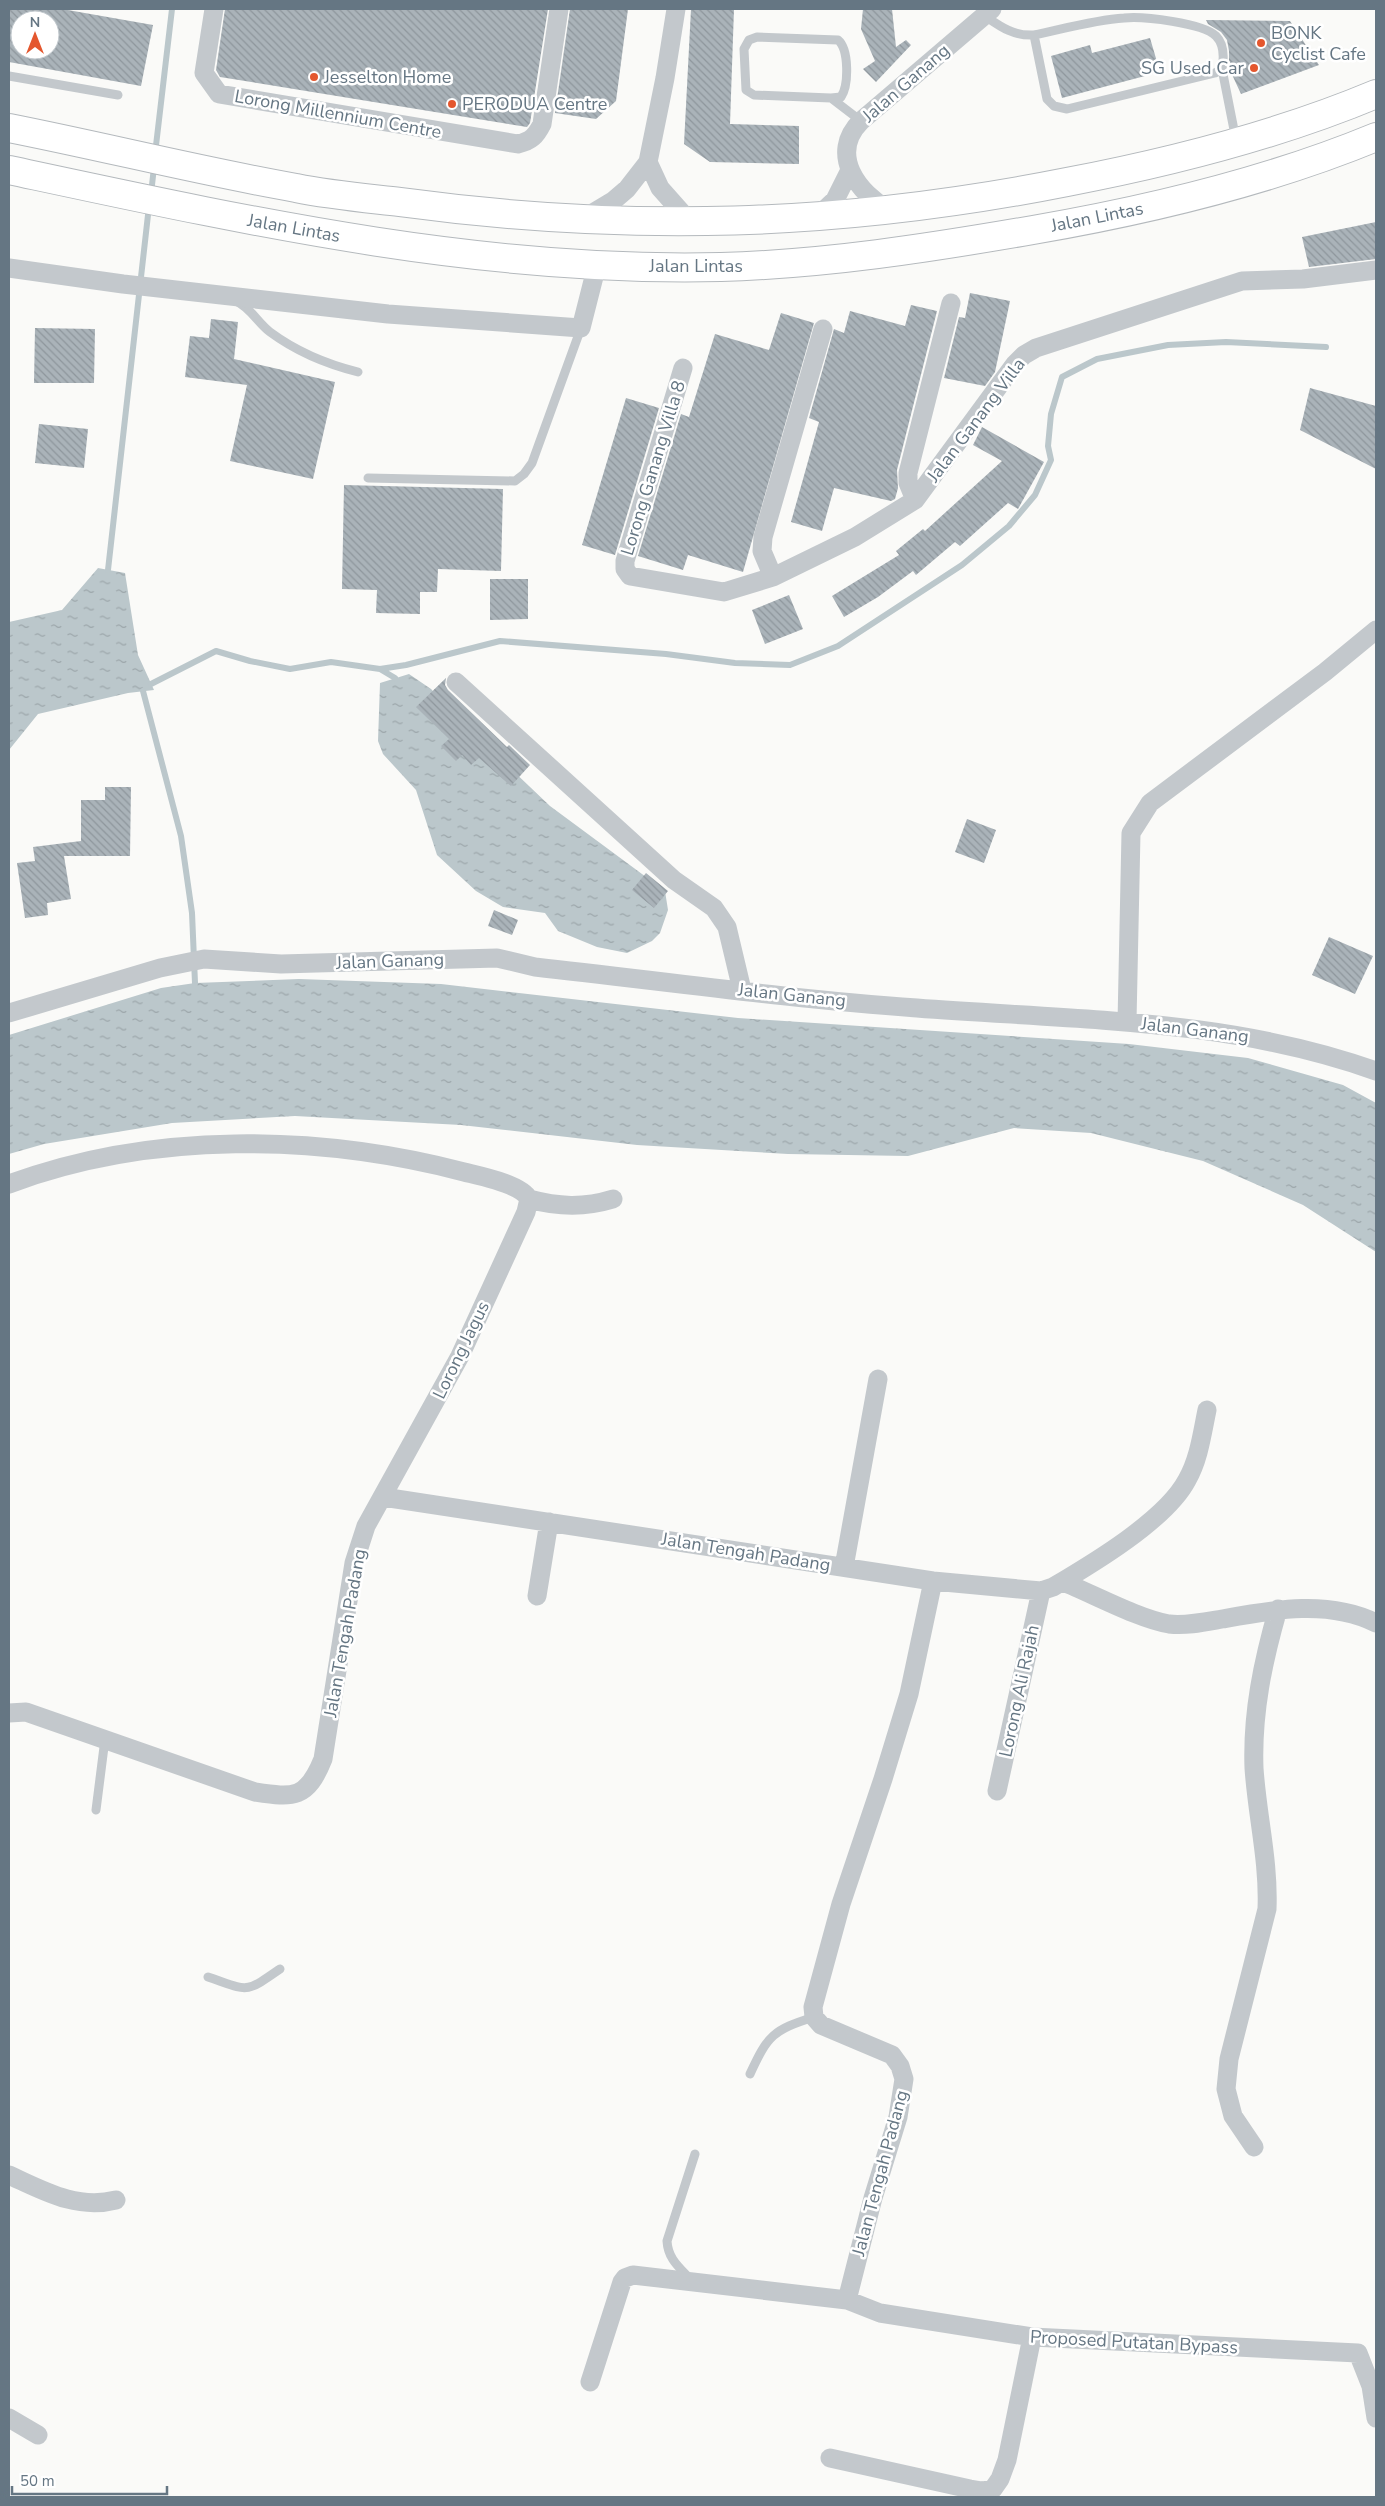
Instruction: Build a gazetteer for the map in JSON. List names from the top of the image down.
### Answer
{
  "streets": {
    "highway": ["Jalan Lintas"],
    "street": [
      "Jalan Ganang",
      "Lorong Millennium Centre",
      "Jalan Ganang Villa",
      "Lorong Ganang Villa 8",
      "Lorong Jagus",
      "Jalan Tengah Padang",
      "Lorong Ali Rajah",
      "Proposed Putatan Bypass"
    ]
  },
  "crossings": [
    ["Jalan Ganang Villa", "Lorong Ganang Villa 8"],
    ["Lorong Jagus", "Jalan Tengah Padang"],
    ["Jalan Tengah Padang", "Lorong Ali Rajah"],
    ["Jalan Tengah Padang", "Proposed Putatan Bypass"]
  ],
  "places": [
    "BONK Cyclist Cafe",
    "SG Used Car",
    "Jesselton Home",
    "PERODUA Centre"
  ],
  "scale_bar": "50 m",
  "north": "top"
}
